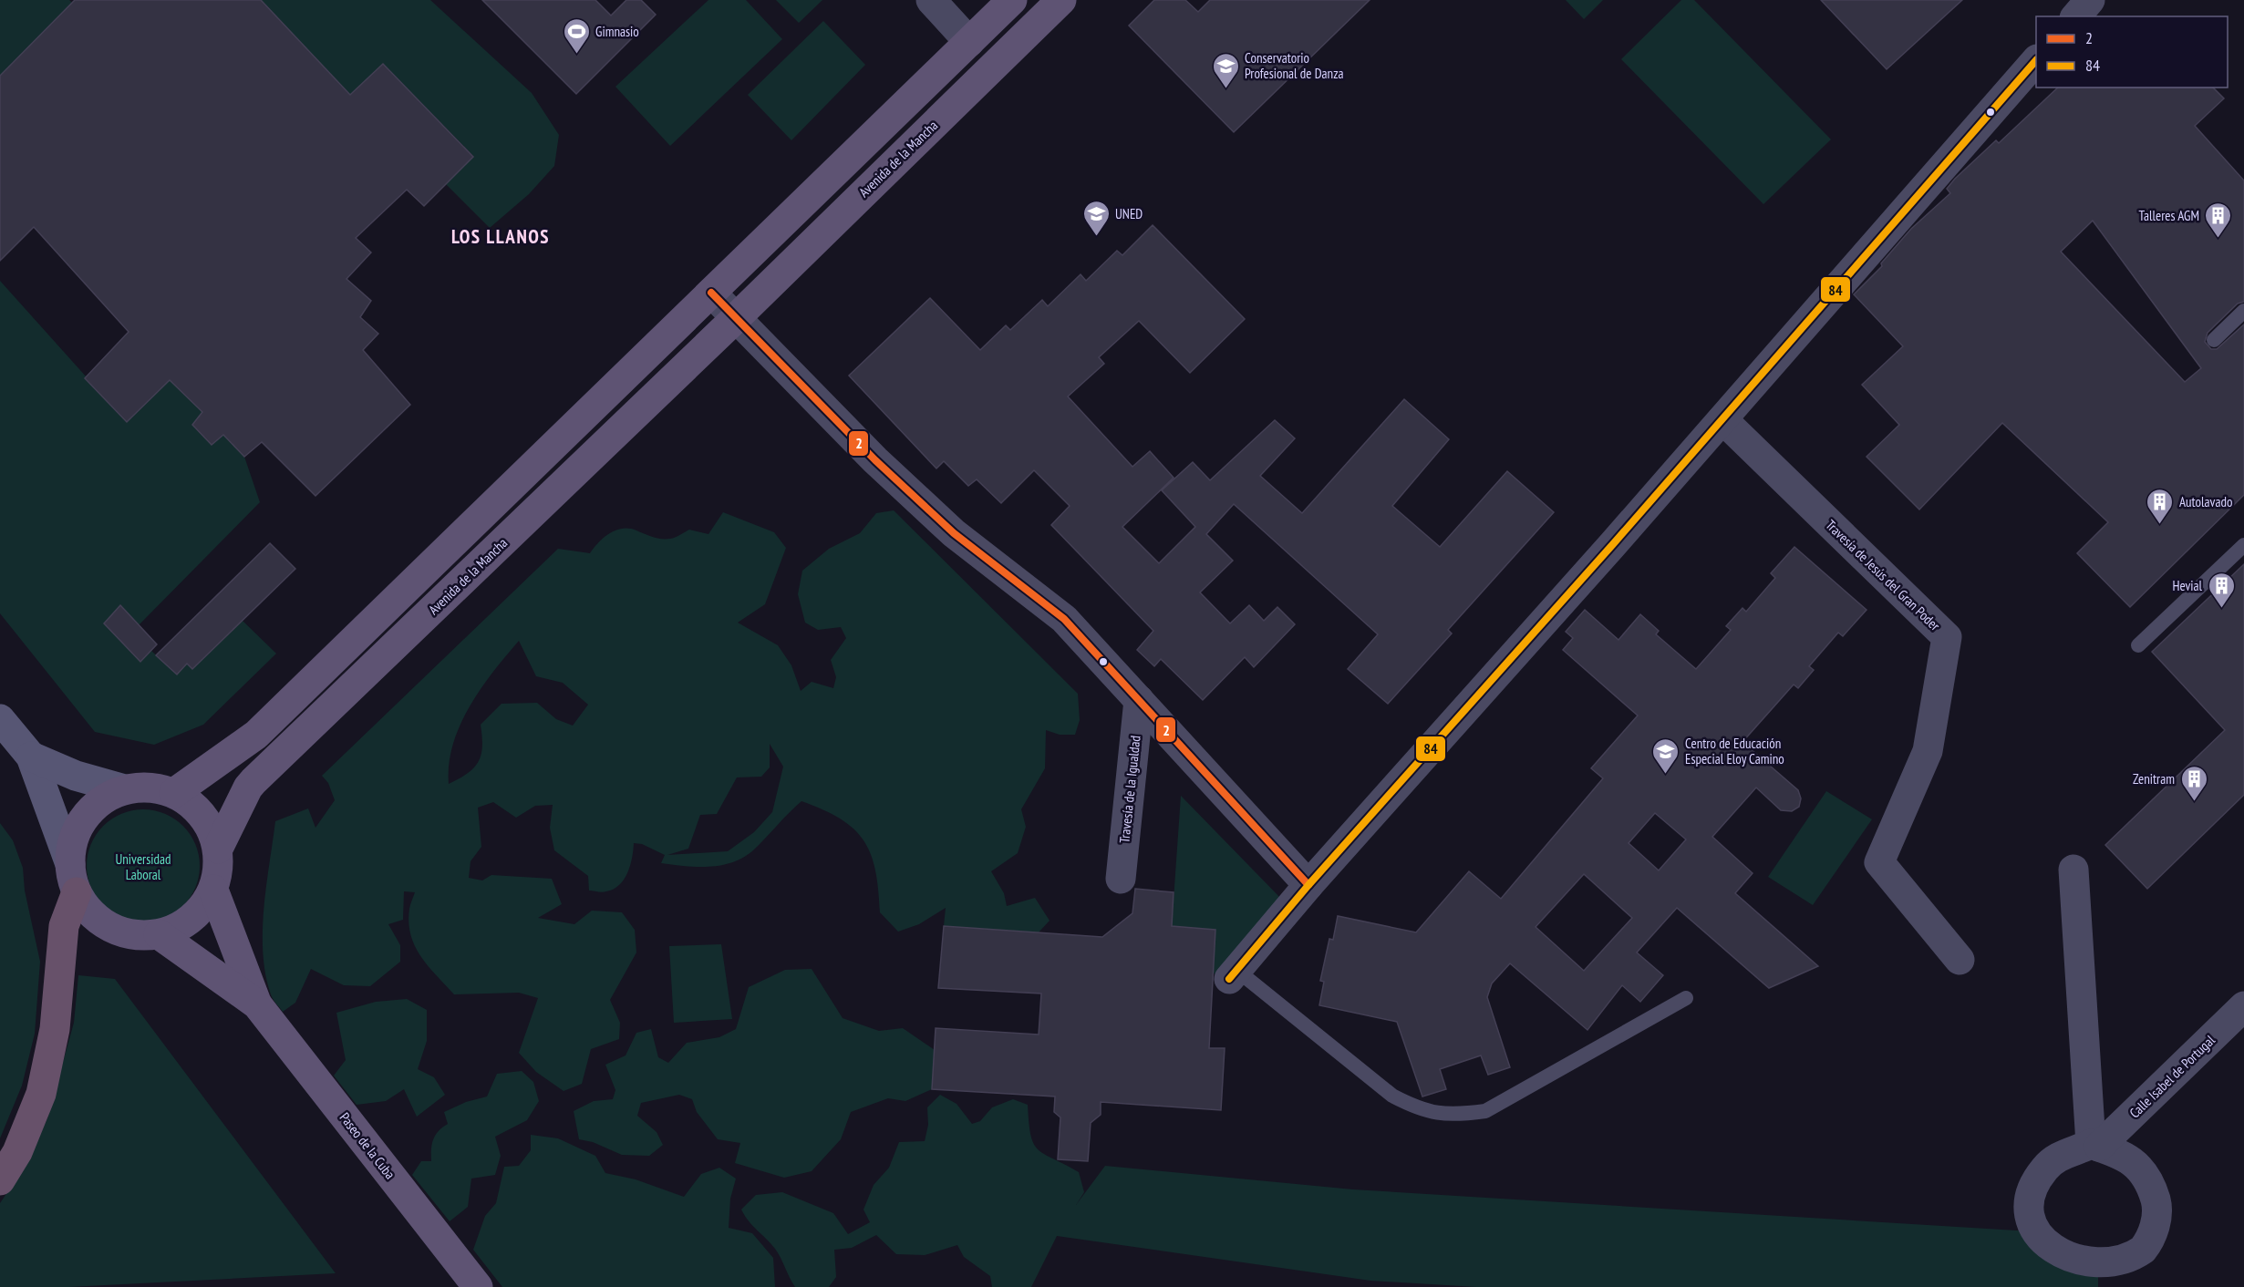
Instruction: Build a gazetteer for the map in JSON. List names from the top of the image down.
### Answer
{
  "streets": {
    "main road": ["Avenida de la Mancha", "Paseo de la Cuba"],
    "street": ["Travesía de Jesús del Gran Poder", "Travesía de la Igualdad", "Calle Isabel de Portugal"]
  },
  "crossings": [
    ["Avenida de la Mancha", "Paseo de la Cuba"]
  ],
  "districts": ["LOS LLANOS"],
  "parks": ["Universidad Laboral"],
  "places": {
    "sports": ["Gimnasio"],
    "school or university": ["Conservatorio Profesional de Danza", "UNED", "Centro de Educación Especial Eloy Camino"],
    "building": [
      "Talleres AGM",
      "Autolavado",
      "Hevial",
      "Zenitram"
    ]
  },
  "lines": ["transit line 84", "transit line 2"],
  "legend": ["2", "84"]
}
